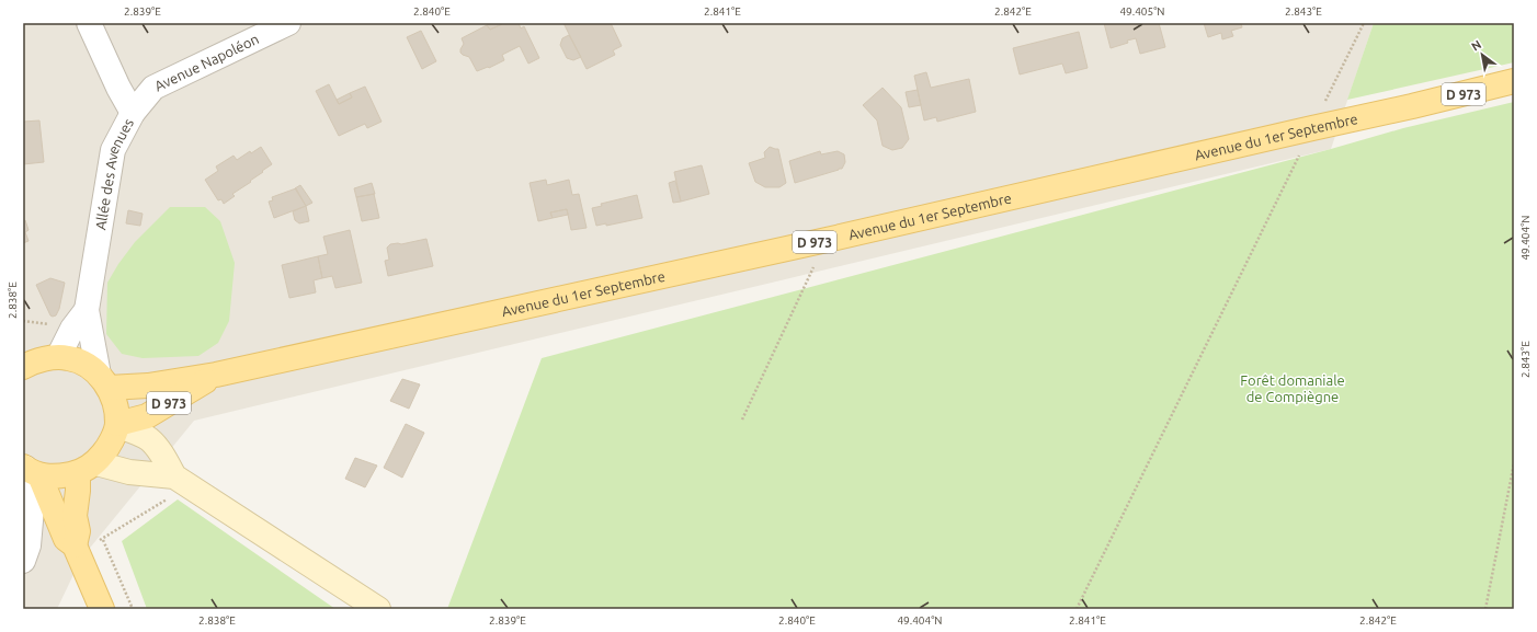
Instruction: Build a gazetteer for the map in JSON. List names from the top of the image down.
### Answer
{
  "streets": {
    "main road": ["D 973", "Avenue du 1er Septembre"],
    "street": ["Avenue Napoléon", "Allée des Avenues"]
  },
  "crossings": [
    ["Avenue Napoléon", "Allée des Avenues"],
    ["D 973", "Avenue du 1er Septembre"],
    ["D 973", "Allée des Avenues"]
  ],
  "parks": ["Forêt domaniale de Compiègne"],
  "north": "top left",
  "coordinates": [
    "2.839°E",
    "2.840°E",
    "2.841°E",
    "2.842°E",
    "49.405°N",
    "2.843°E",
    "49.404°N",
    "2.838°E"
  ]
}
